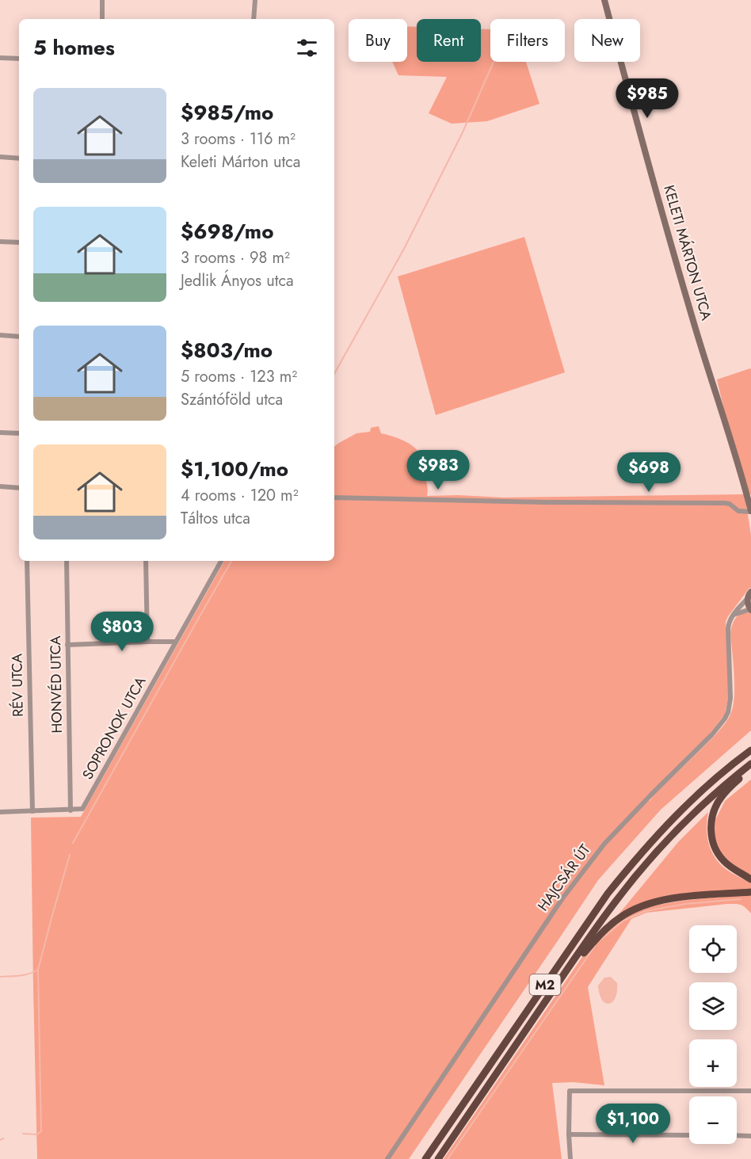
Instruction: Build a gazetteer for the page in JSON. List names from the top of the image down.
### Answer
{
  "streets": {
    "highway": ["M2"],
    "main road": ["KELETI MÁRTON UTCA"],
    "street": [
      "HONVÉD UTCA",
      "RÉV UTCA",
      "SOPRONOK UTCA",
      "HAJCSÁR ÚT"
    ]
  },
  "crossings": [
    ["HONVÉD UTCA", "SOPRONOK UTCA"]
  ],
  "page": {
    "chip": [
      "Buy",
      "Rent",
      "Filters",
      "New"
    ],
    "heading": "5 homes",
    "list": [
      {
        "name": "$985/mo",
        "note": "3 rooms · 116 m² · Keleti Márton utca"
      },
      {
        "name": "$698/mo",
        "note": "3 rooms · 98 m² · Jedlik Ányos utca"
      },
      {
        "name": "$803/mo",
        "note": "5 rooms · 123 m² · Szántóföld utca"
      },
      {
        "name": "$1,100/mo",
        "note": "4 rooms · 120 m² · Táltos utca"
      }
    ],
    "price": [
      "$985",
      "$983",
      "$698",
      "$803",
      "$1,100"
    ],
    "map_buttons": ["+", "−"]
  }
}
